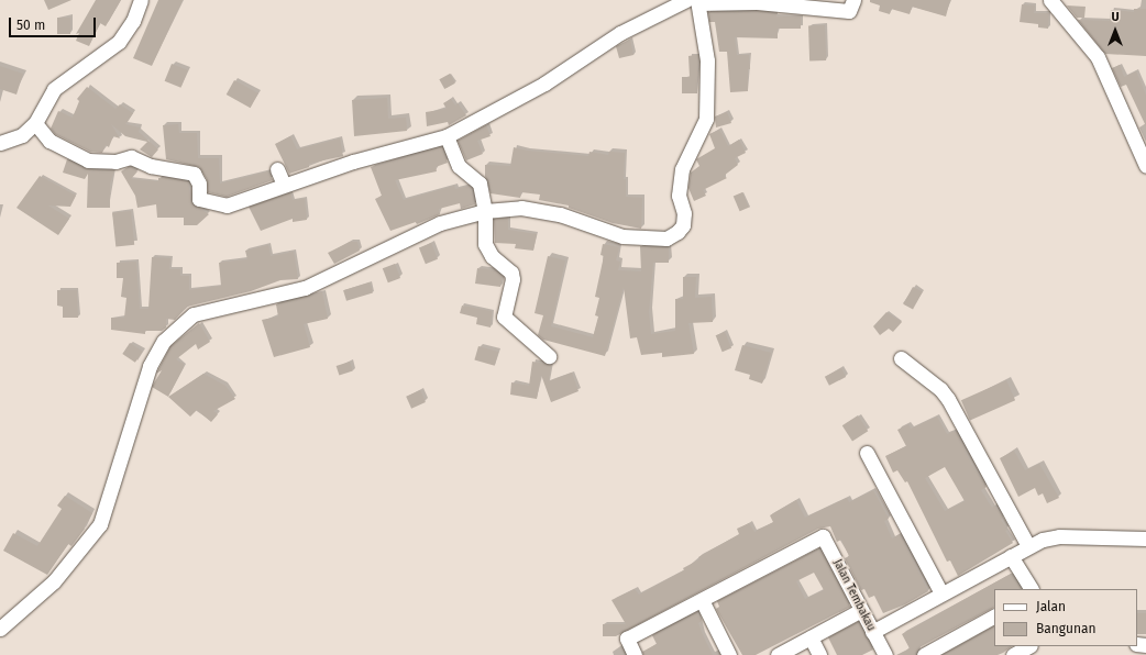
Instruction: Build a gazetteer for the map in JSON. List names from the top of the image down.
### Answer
{
  "streets": {
    "street": ["Jalan Tembakau"]
  },
  "legend": ["Jalan", "Bangunan"],
  "scale_bar": "50 m",
  "north": "top"
}
